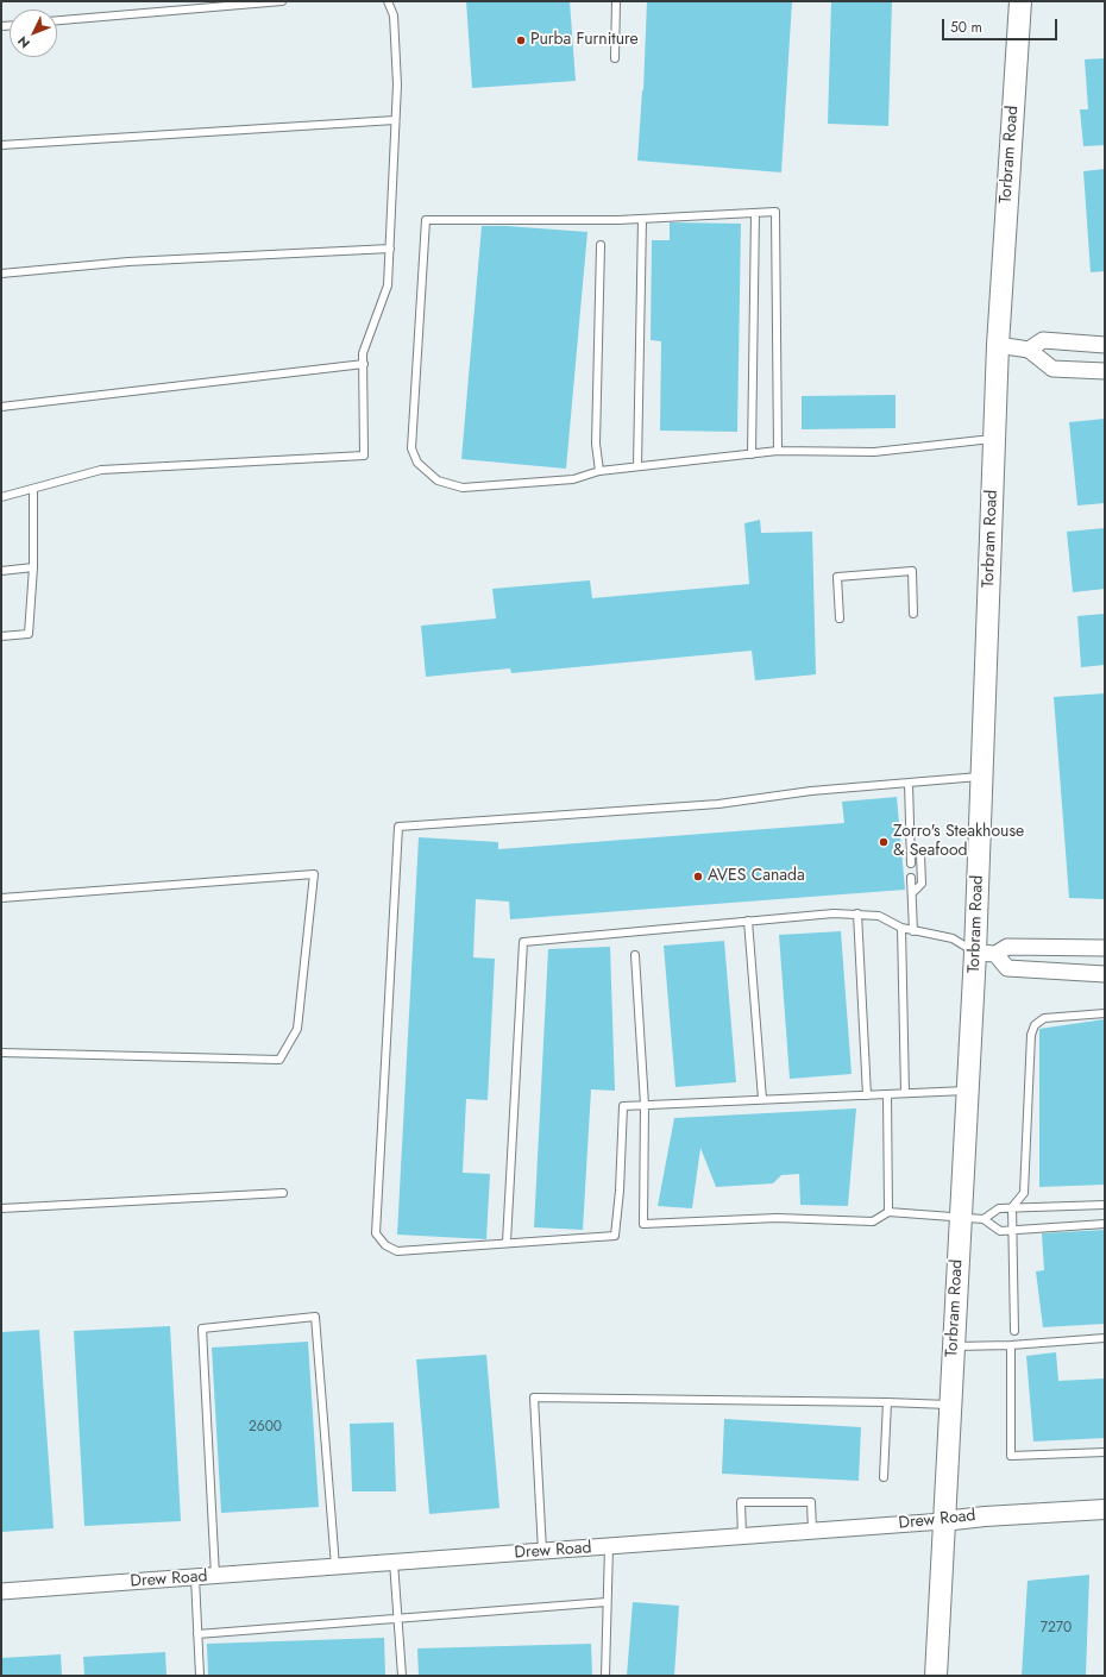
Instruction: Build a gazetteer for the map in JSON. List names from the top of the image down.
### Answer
{
  "streets": {
    "main road": ["Torbram Road"],
    "street": ["Drew Road"]
  },
  "crossings": [
    ["Torbram Road", "Drew Road"]
  ],
  "places": ["Purba Furniture", "Zorro's Steakhouse & Seafood", "AVES Canada"],
  "house_numbers": ["2600", "7270"],
  "scale_bar": "50 m",
  "north": "bottom left"
}
